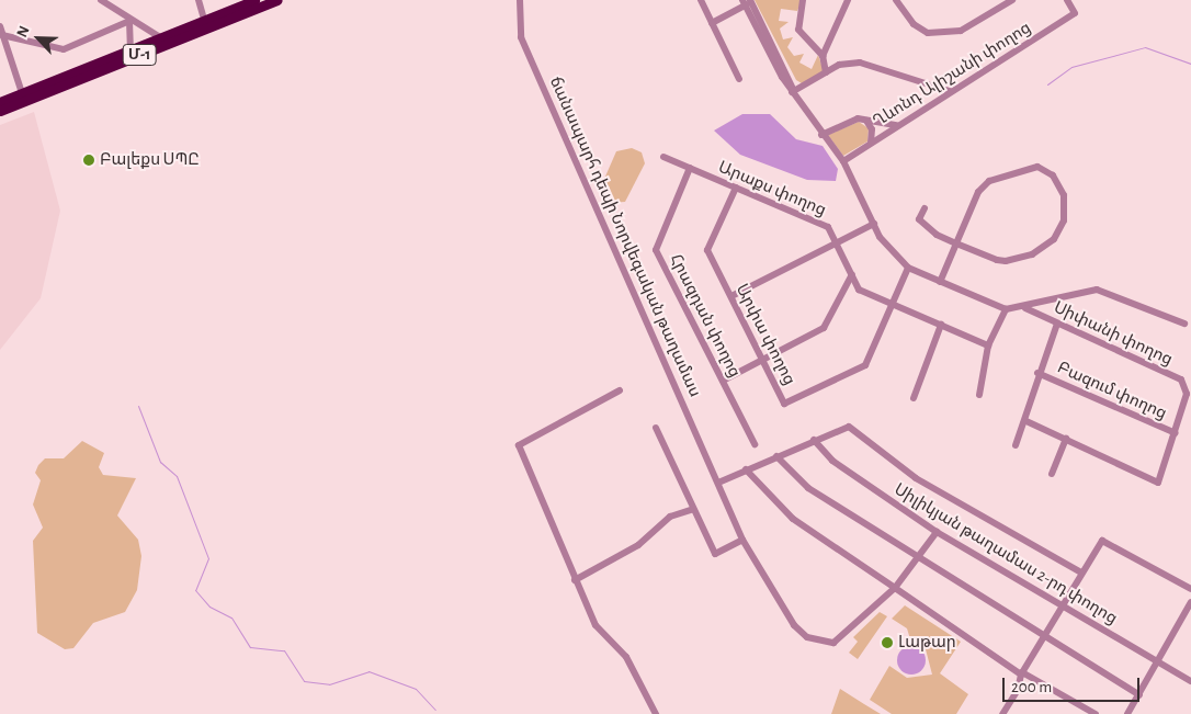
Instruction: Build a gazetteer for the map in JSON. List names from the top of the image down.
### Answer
{
  "streets": {
    "highway": ["Մ-1"],
    "street": [
      "Ղևոնդ Ալիշանի փողոց",
      "Արաքս փողոց",
      "ճանապարհ դեպի Նորվեգական թաղամաս",
      "Հրազդան փողոց",
      "Սիփանի փողոց",
      "Արփա փողոց",
      "Բազում փողոց",
      "Սիլիկյան թաղամաս 2-րդ փողոց"
    ]
  },
  "crossings": [
    ["Արաքս փողոց", "Հրազդան փողոց"],
    ["Արաքս փողոց", "Արփա փողոց"],
    ["ճանապարհ դեպի Նորվեգական թաղամաս", "Սիլիկյան թաղամաս 2-րդ փողոց"],
    ["Սիփանի փողոց", "Բազում փողոց"]
  ],
  "places": ["Բալեքս ՍՊԸ", "Լաթար"],
  "scale_bar": "200 m",
  "north": "top left"
}
